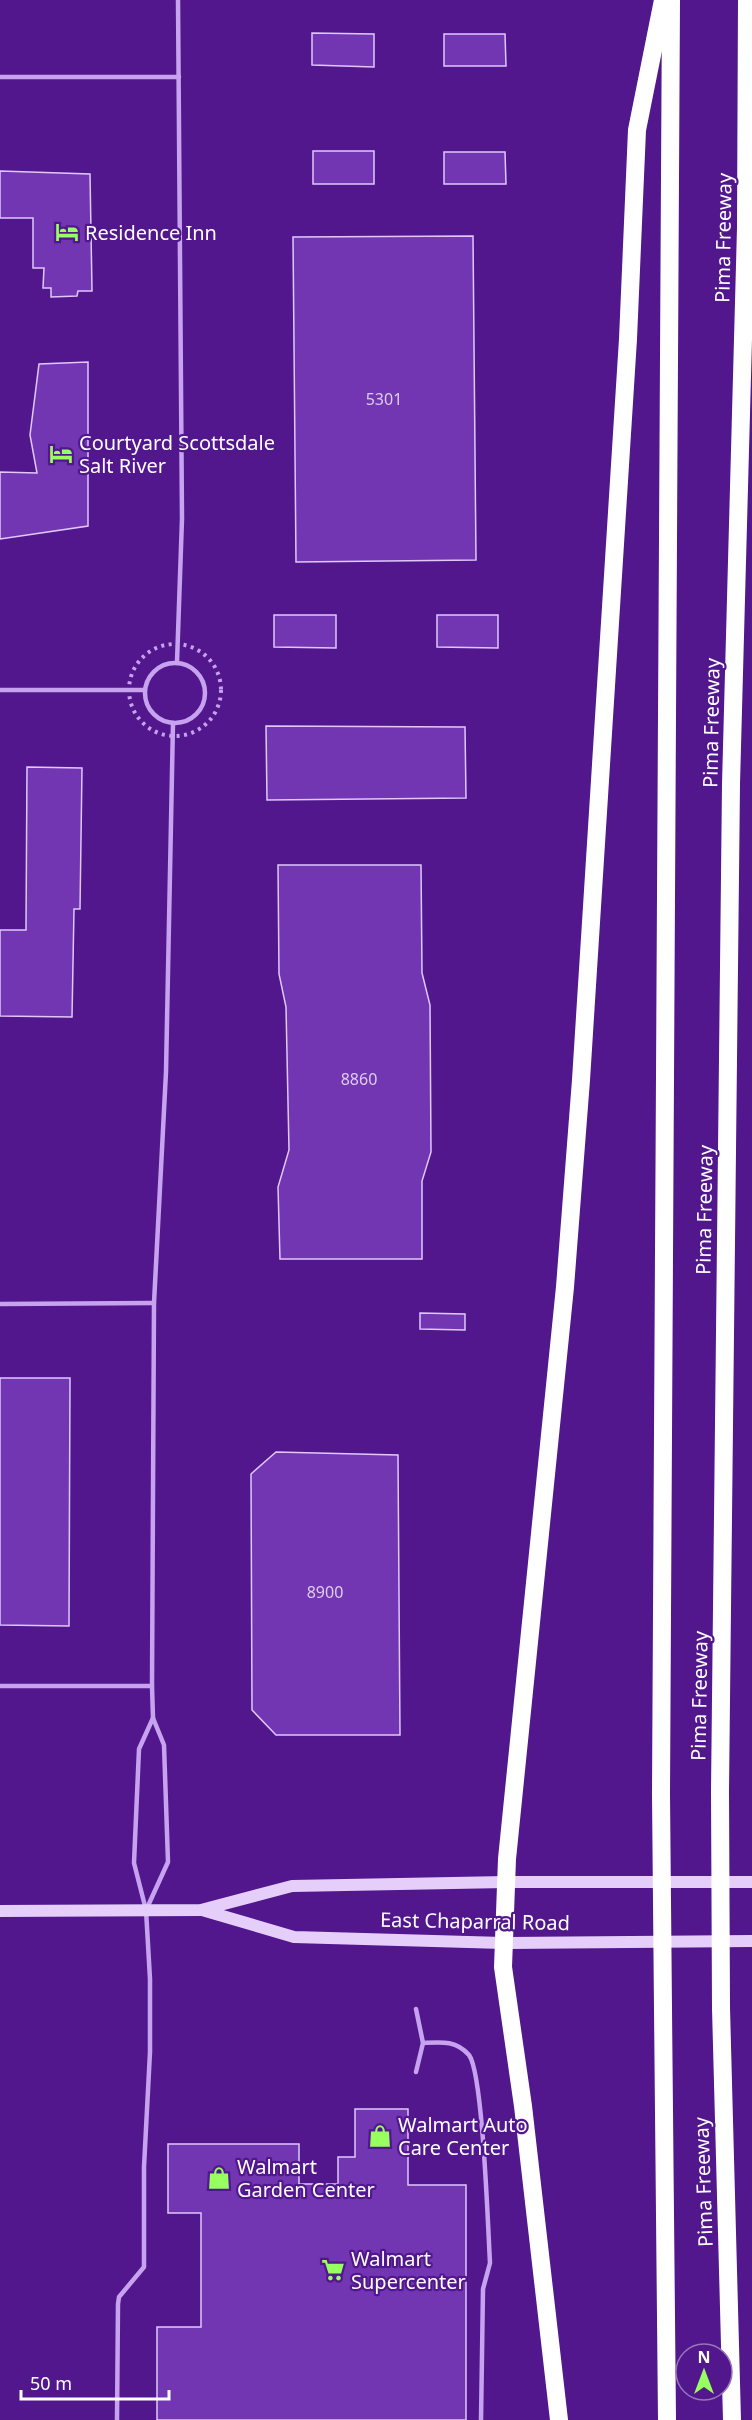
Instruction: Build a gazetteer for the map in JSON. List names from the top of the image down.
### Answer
{
  "streets": {
    "highway": ["Pima Freeway"],
    "main road": ["East Chaparral Road"]
  },
  "places": {
    "hotel": ["Residence Inn", "Courtyard Scottsdale Salt River"],
    "shop": ["Walmart Auto Care Center", "Walmart Garden Center"],
    "supermarket": ["Walmart Supercenter"]
  },
  "house_numbers": ["5301", "8860", "8900"],
  "scale_bar": "50 m",
  "north": "top"
}
